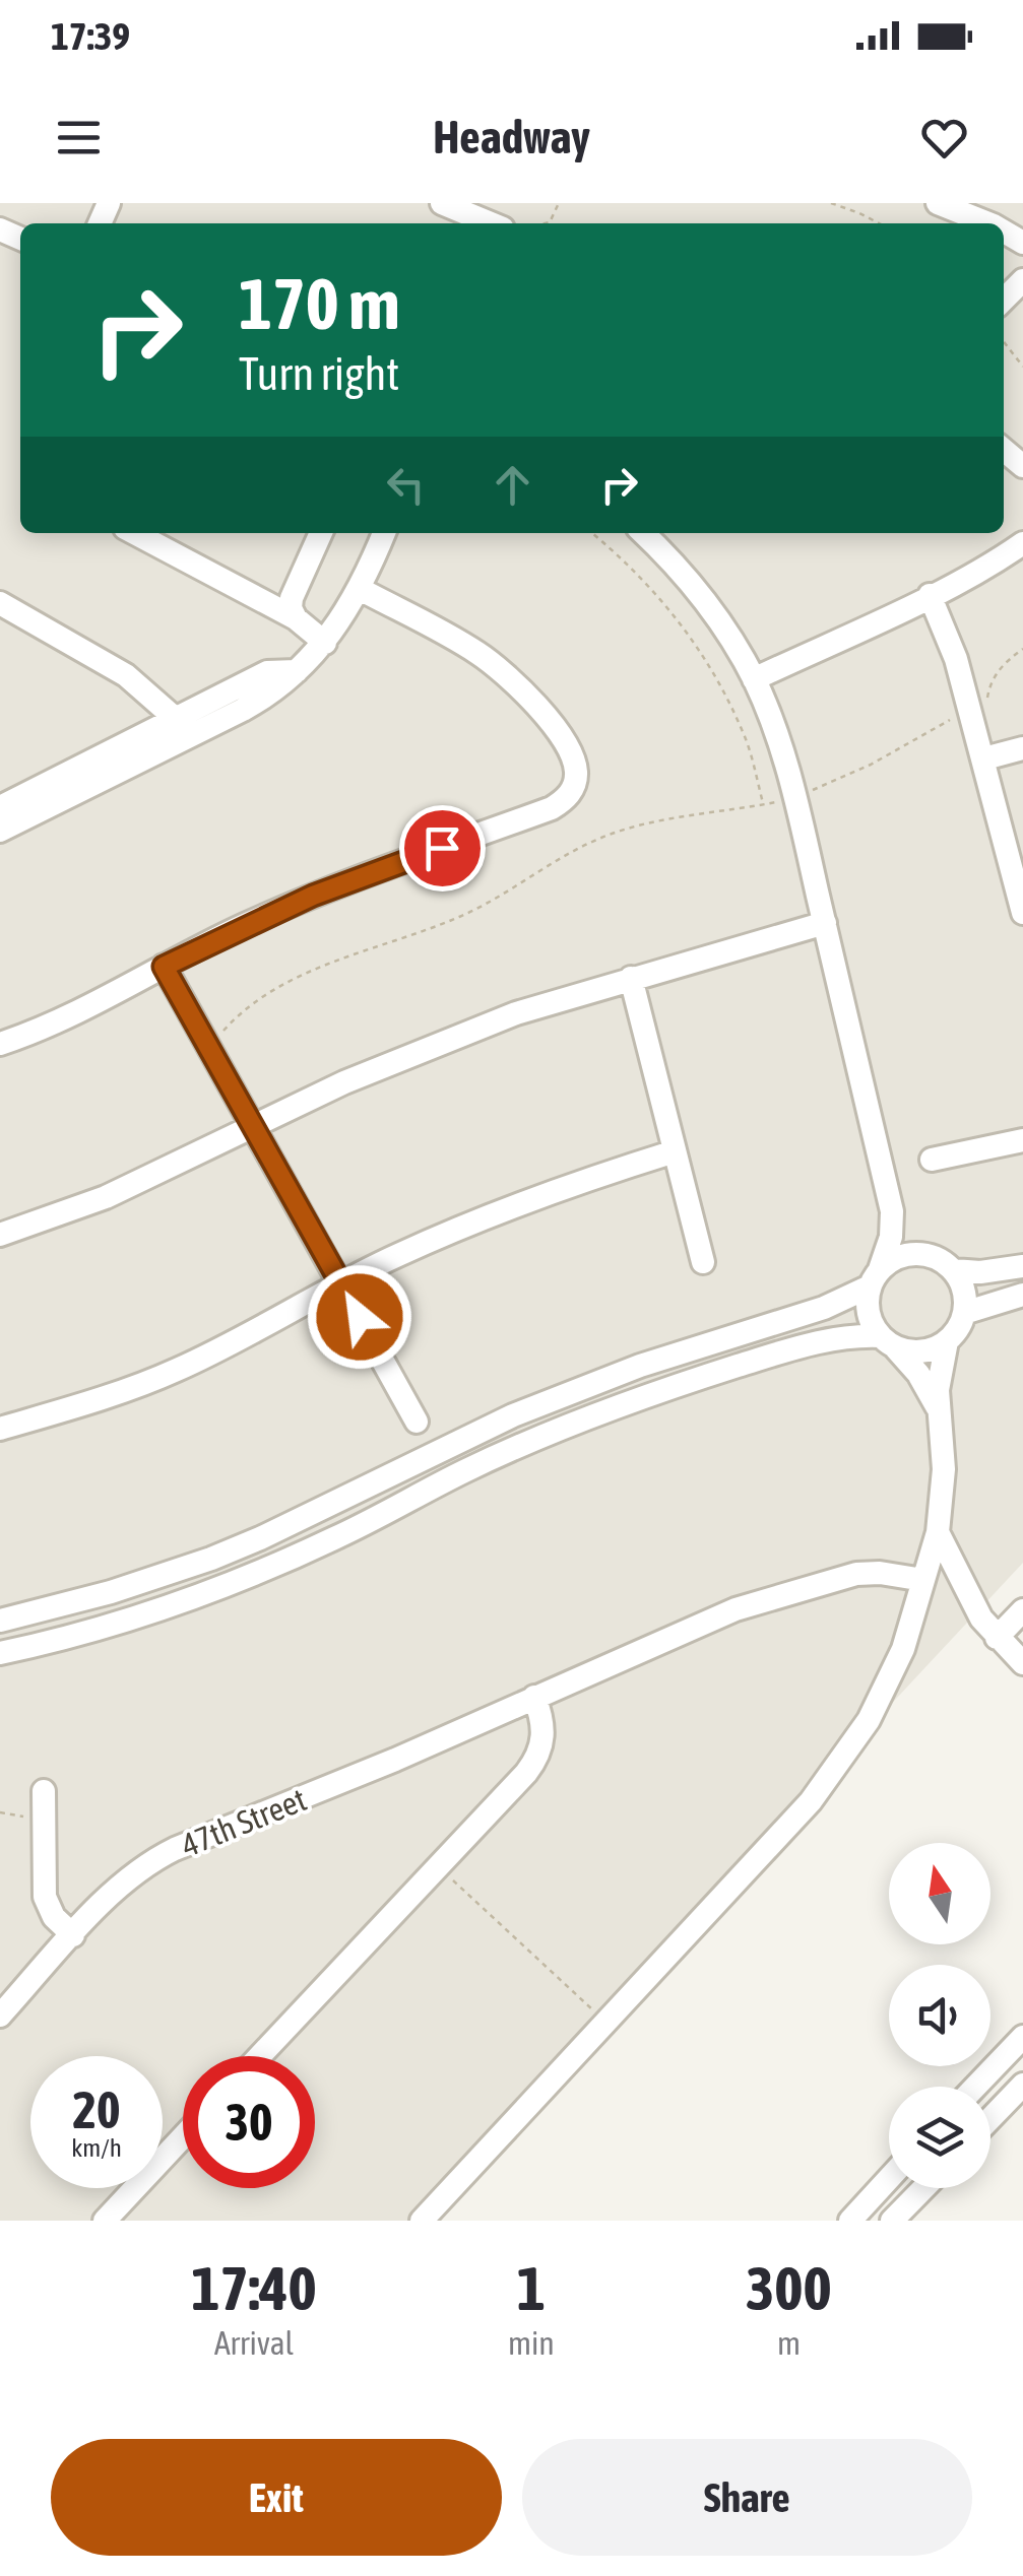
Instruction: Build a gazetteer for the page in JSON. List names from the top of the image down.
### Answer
{
  "streets": {
    "street": ["47th Street"]
  },
  "north": "top",
  "page": {
    "status": "17:39",
    "header": "Headway",
    "turn": ["170 m", "Turn right"],
    "speed": "20 km/h",
    "limit": "30",
    "eta": [
      "17:40",
      "Arrival",
      "1",
      "min",
      "300",
      "m"
    ],
    "buttons": ["Exit", "Share"]
  }
}
